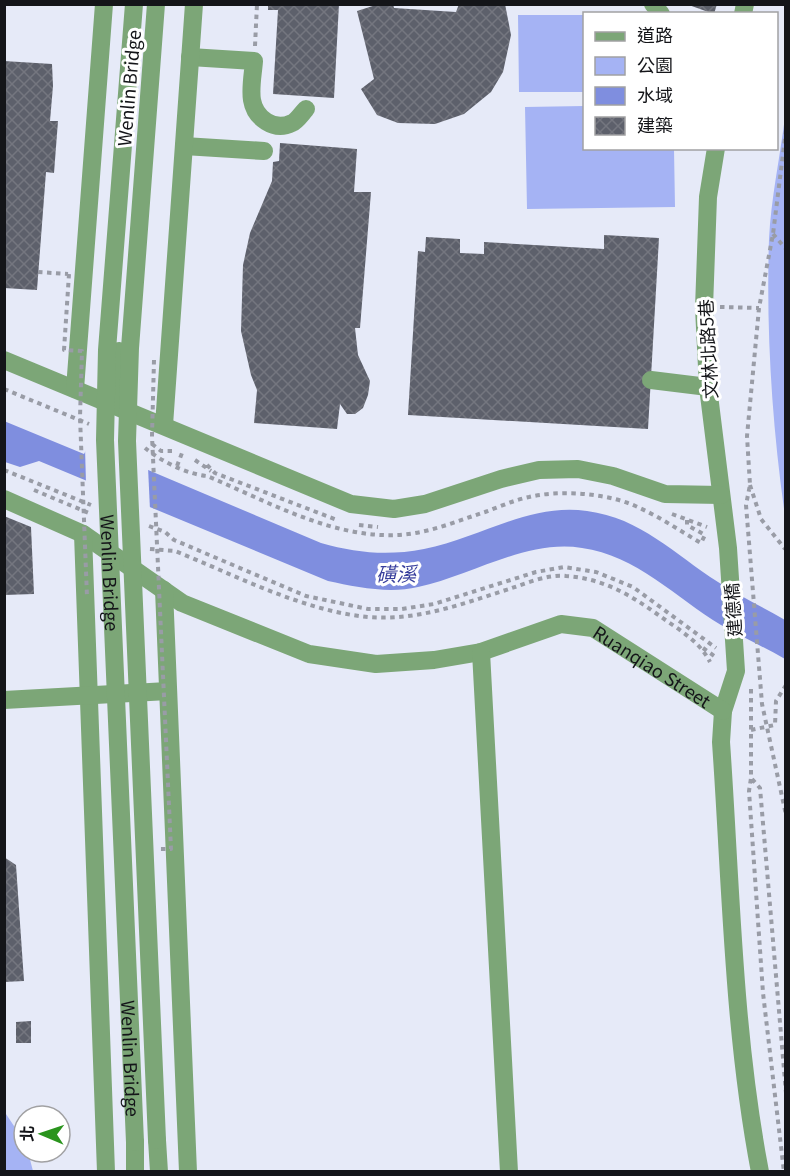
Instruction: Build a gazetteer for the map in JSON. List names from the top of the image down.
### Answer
{
  "streets": {
    "street": [
      "Wenlin Bridge",
      "文林北路5巷",
      "建德橋",
      "Ruanqiao Street"
    ]
  },
  "crossings": [
    ["文林北路5巷", "建德橋"],
    ["建德橋", "Ruanqiao Street"]
  ],
  "water": ["磺溪"],
  "legend": [
    "道路",
    "公園",
    "水域",
    "建築"
  ],
  "north": "left"
}
